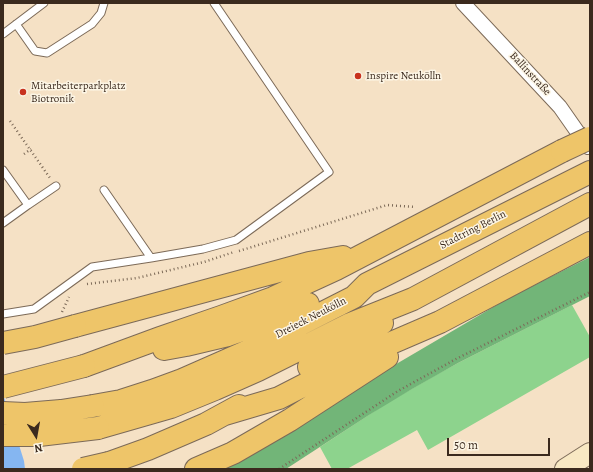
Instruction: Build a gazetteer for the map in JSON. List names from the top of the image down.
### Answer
{
  "streets": {
    "highway": ["Stadtring Berlin", "Dreieck Neukölln"],
    "street": ["Ballinstraße"]
  },
  "crossings": [
    ["Stadtring Berlin", "Dreieck Neukölln"]
  ],
  "places": ["Inspire Neukölln", "Mitarbeiterparkplatz Biotronik"],
  "scale_bar": "50 m",
  "north": "bottom"
}
